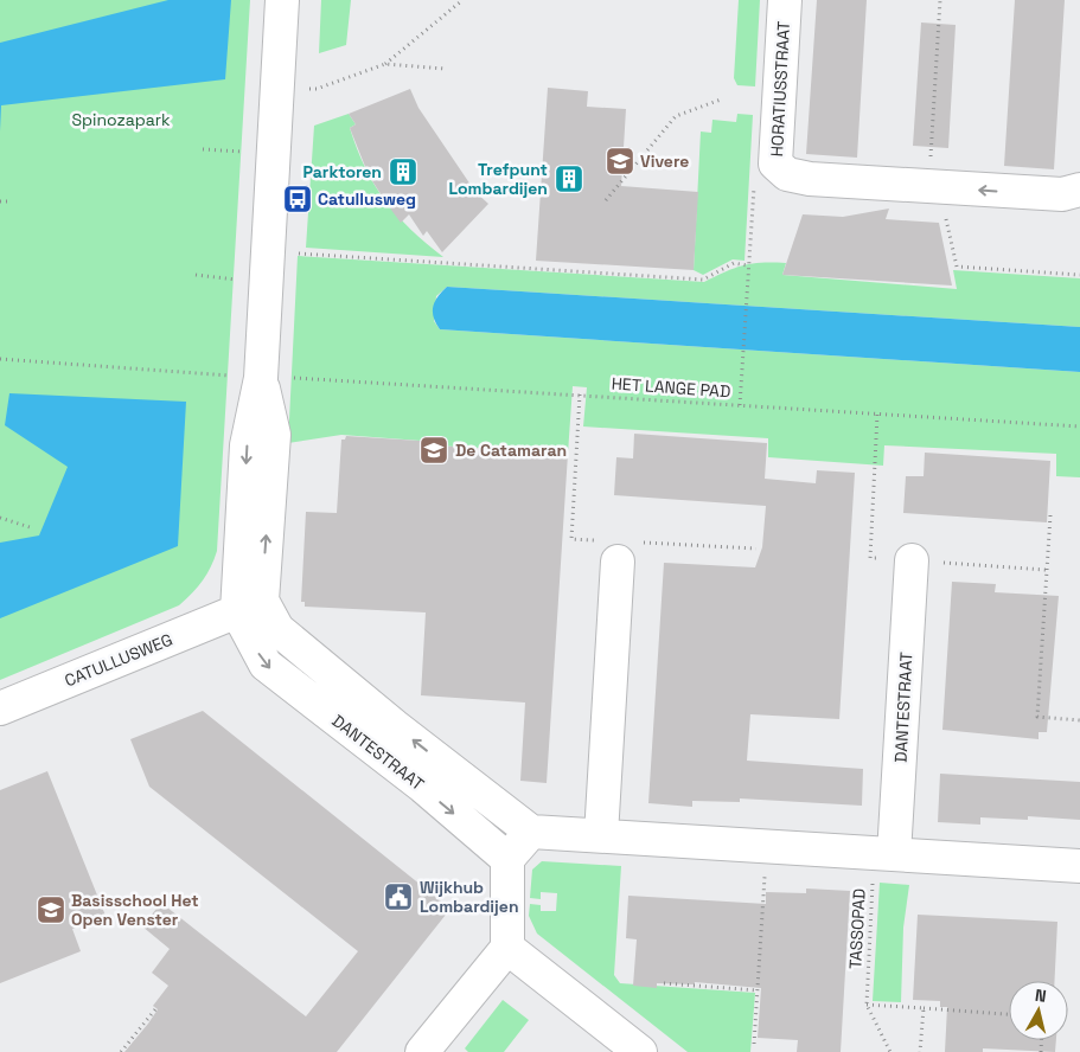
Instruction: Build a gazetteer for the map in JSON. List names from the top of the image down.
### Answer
{
  "streets": {
    "street": ["HORATIUSSTRAAT", "CATULLUSWEG", "DANTESTRAAT"],
    "path": ["HET LANGE PAD", "TASSOPAD"]
  },
  "crossings": [
    ["CATULLUSWEG", "DANTESTRAAT"],
    ["DANTESTRAAT", "TASSOPAD"]
  ],
  "parks": ["Spinozapark"],
  "places": {
    "school or university": ["Vivere", "De Catamaran", "Basisschool Het Open Venster"],
    "building": ["Parktoren", "Trefpunt Lombardijen"],
    "bus stop": ["Catullusweg"],
    "public building": ["Wijkhub Lombardijen"]
  },
  "north": "top"
}
